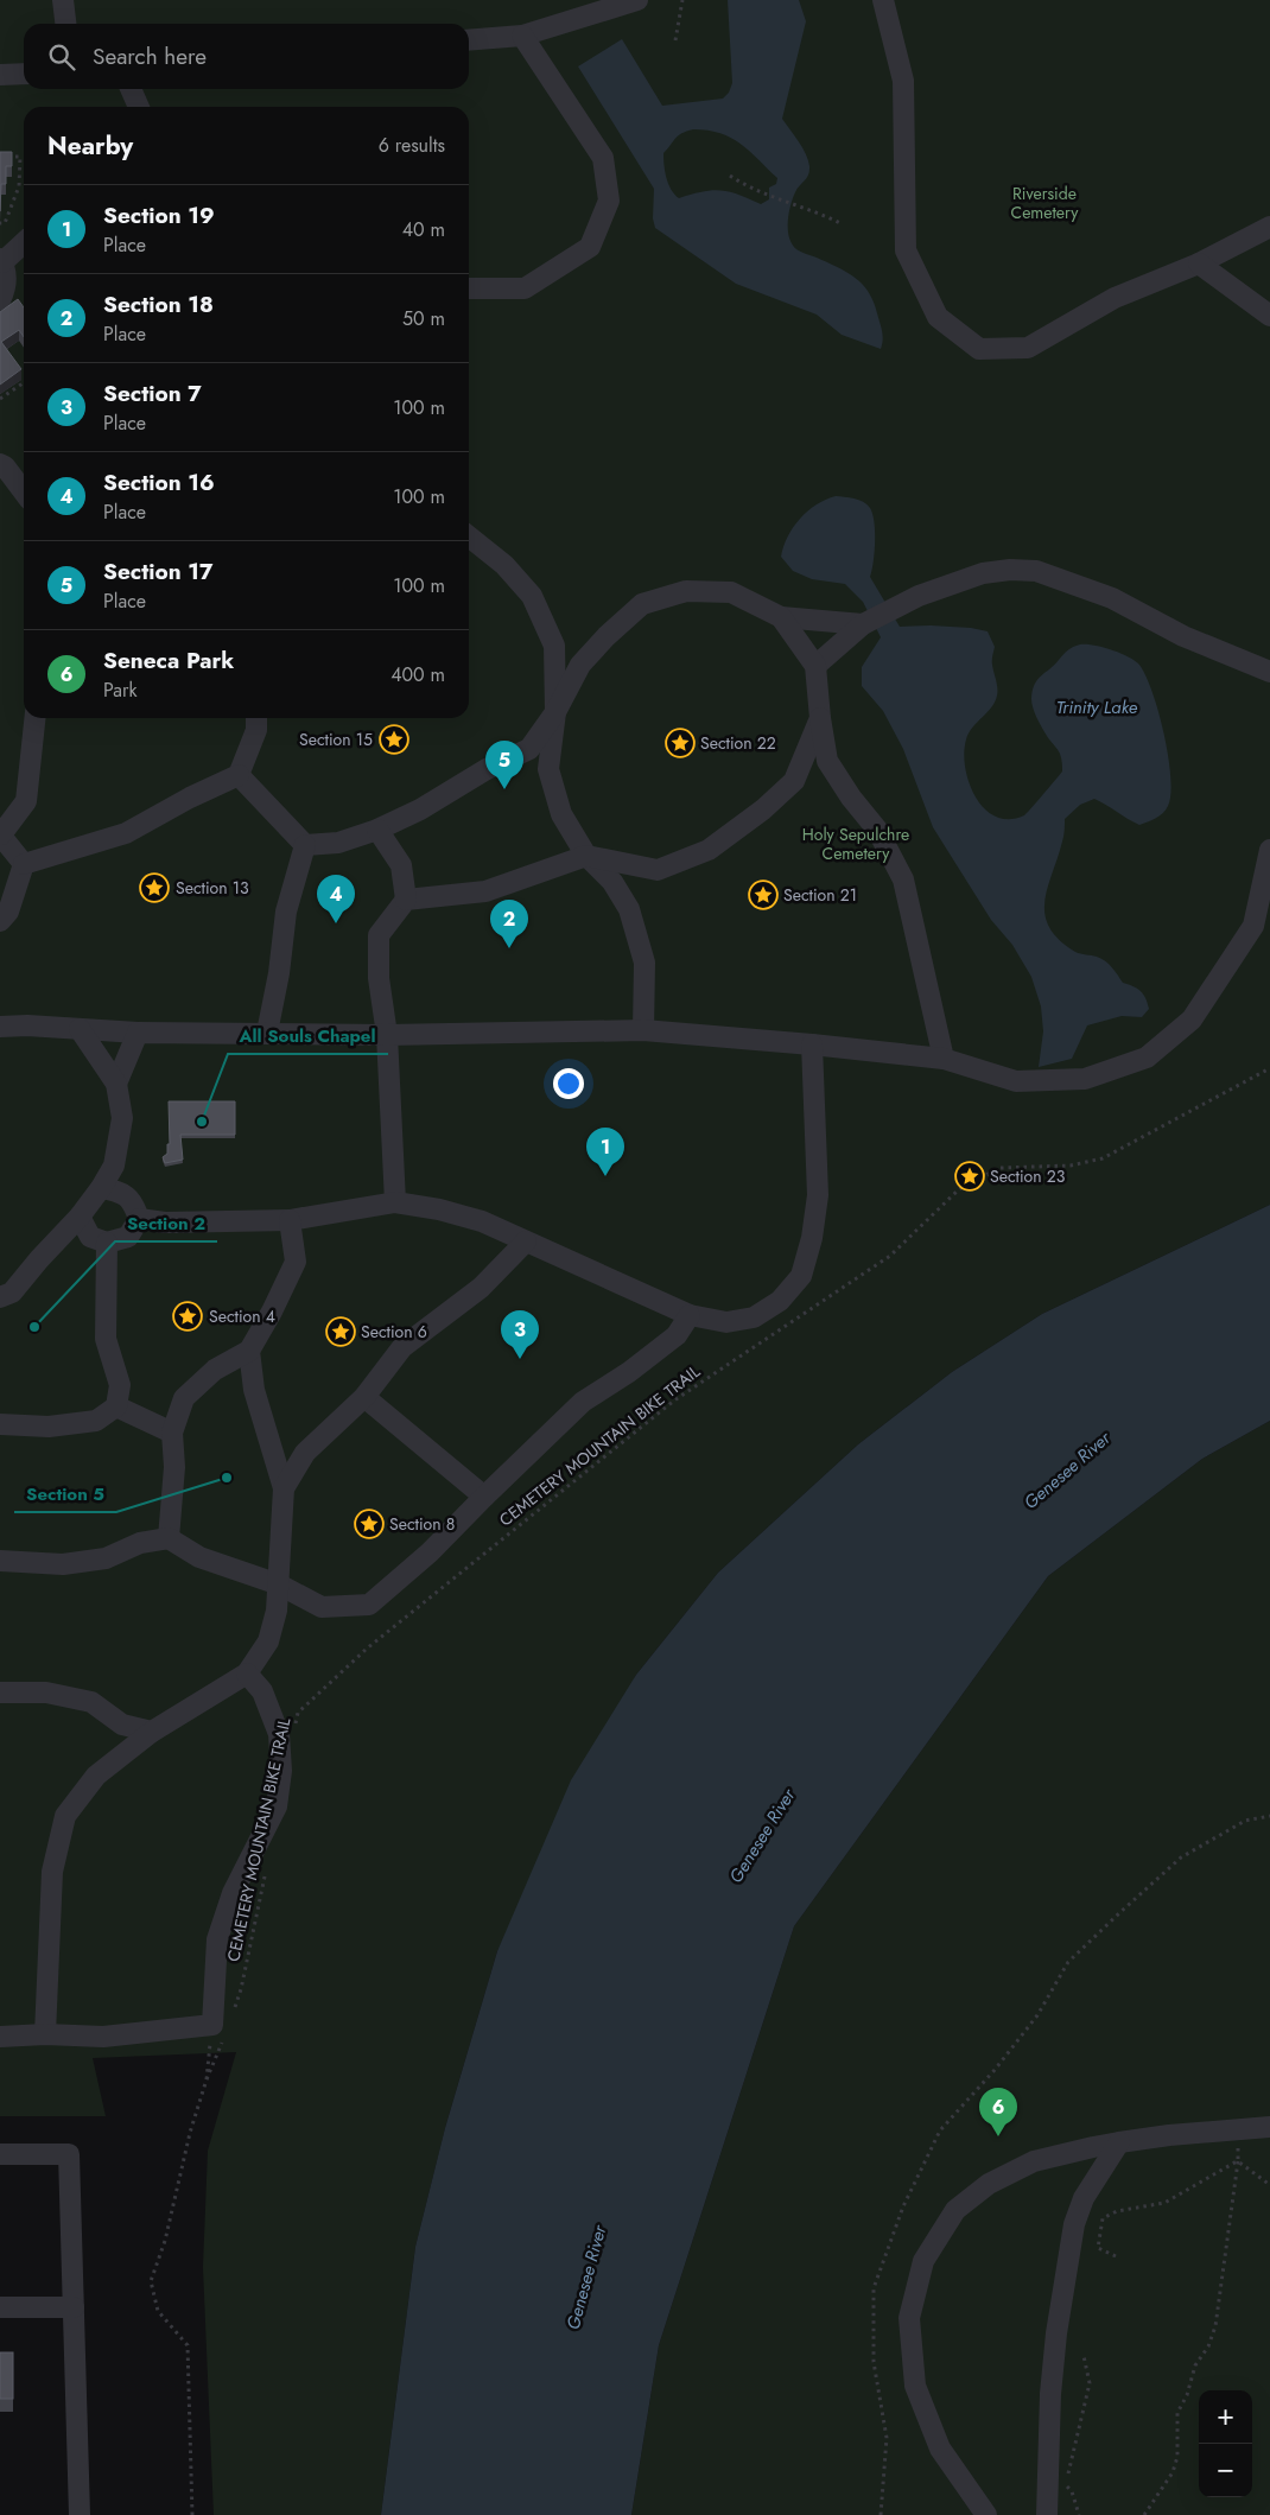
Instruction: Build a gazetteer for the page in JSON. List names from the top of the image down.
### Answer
{
  "streets": {
    "path": ["CEMETERY MOUNTAIN BIKE TRAIL"]
  },
  "water": ["Trinity Lake", "Genesee River"],
  "parks": ["Riverside Cemetery", "Holy Sepulchre Cemetery"],
  "places": {
    "place": [
      "Section 15",
      "Section 22",
      "Section 13",
      "Section 21",
      "Section 23",
      "Section 4",
      "Section 6",
      "Section 8"
    ],
    "other": ["All Souls Chapel", "Section 2", "Section 5"]
  },
  "page": {
    "search": "Search here",
    "heading": ["Nearby", "6 results"],
    "list": [
      {
        "mark": "1",
        "name": "Section 19",
        "note": "Place",
        "value": "40 m"
      },
      {
        "mark": "2",
        "name": "Section 18",
        "note": "Place",
        "value": "50 m"
      },
      {
        "mark": "3",
        "name": "Section 7",
        "note": "Place",
        "value": "100 m"
      },
      {
        "mark": "4",
        "name": "Section 16",
        "note": "Place",
        "value": "100 m"
      },
      {
        "mark": "5",
        "name": "Section 17",
        "note": "Place",
        "value": "100 m"
      },
      {
        "mark": "6",
        "name": "Seneca Park",
        "note": "Park",
        "value": "400 m"
      }
    ],
    "pins": [
      "5",
      "4",
      "2",
      "1",
      "3",
      "6"
    ],
    "map_buttons": ["+", "−"]
  }
}
